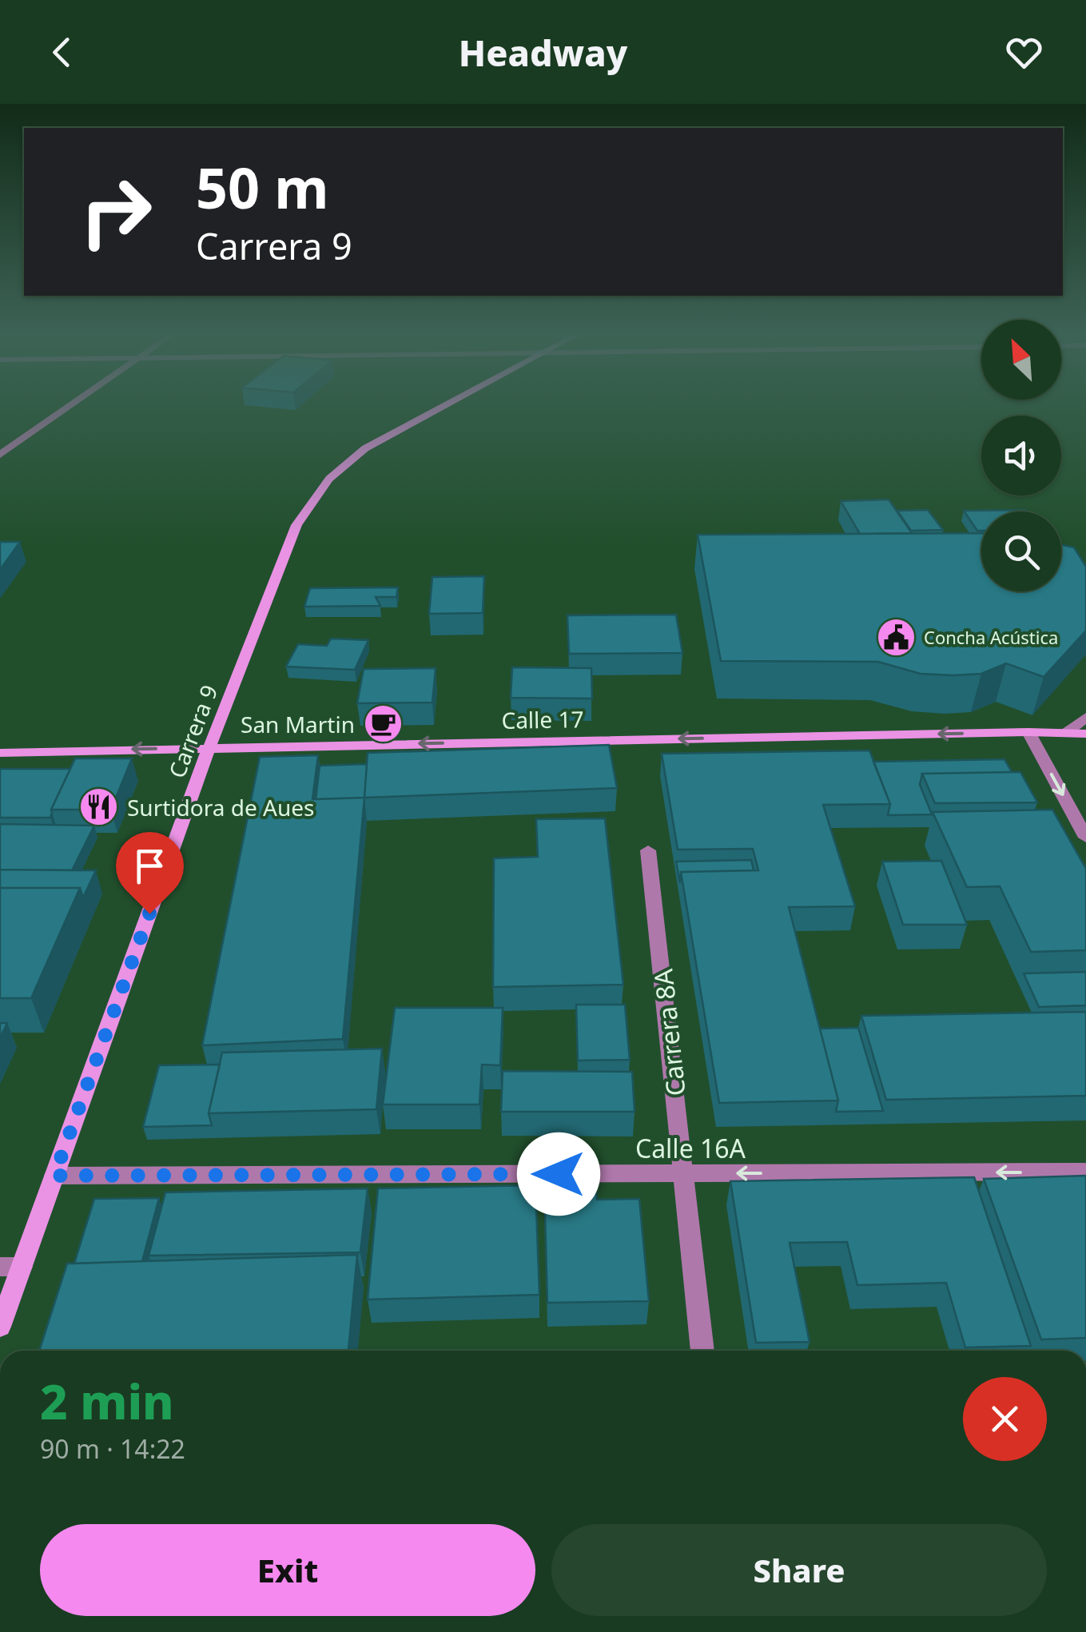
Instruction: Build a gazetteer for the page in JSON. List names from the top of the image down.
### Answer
{
  "streets": {
    "main road": ["Calle 17", "Carrera 9"],
    "street": ["Carrera 8A", "Calle 16A"]
  },
  "crossings": [
    ["Calle 17", "Carrera 9"],
    ["Carrera 9", "Calle 16A"],
    ["Carrera 8A", "Calle 16A"]
  ],
  "one_way": ["Calle 17", "Calle 16A"],
  "places": {
    "public building": ["Concha Acústica"],
    "cafe": ["San Martin"],
    "restaurant": ["Surtidora de Aues"]
  },
  "north": "top left",
  "page": {
    "header": "Headway",
    "turn": ["50 m", "Carrera 9"],
    "heading": ["2 min", "90 m · 14:22"],
    "buttons": ["Exit", "Share"]
  }
}
